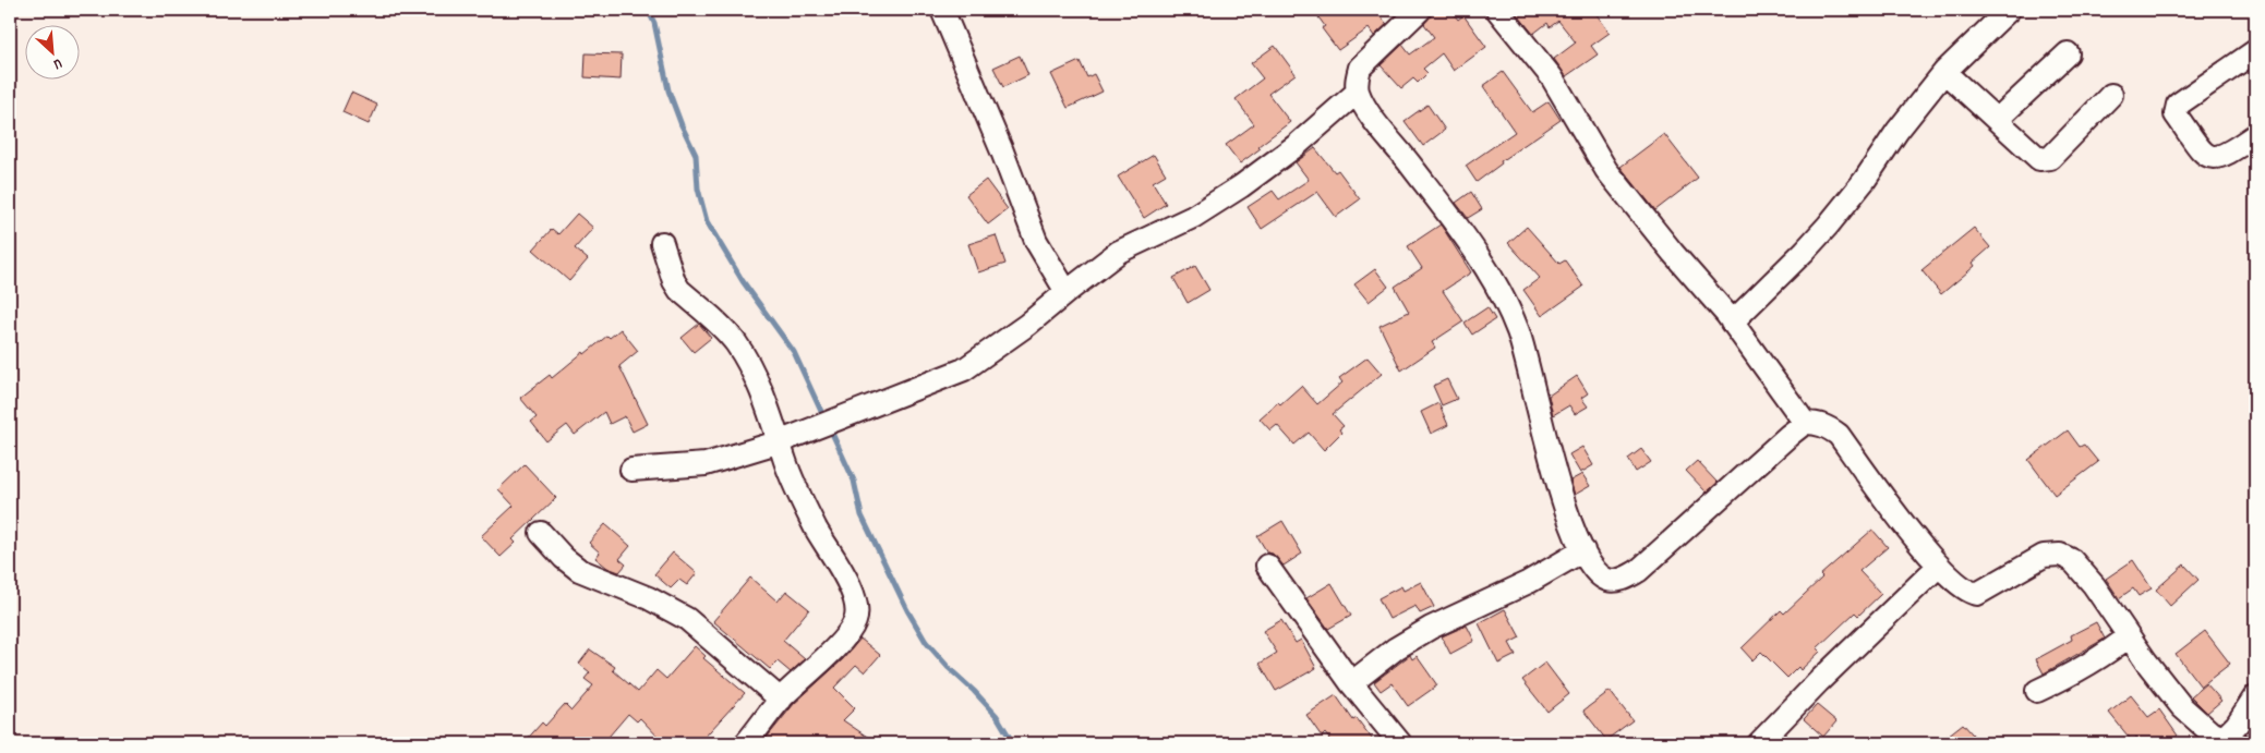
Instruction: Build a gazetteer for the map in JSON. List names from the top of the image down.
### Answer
{
  "north": "bottom right"
}
